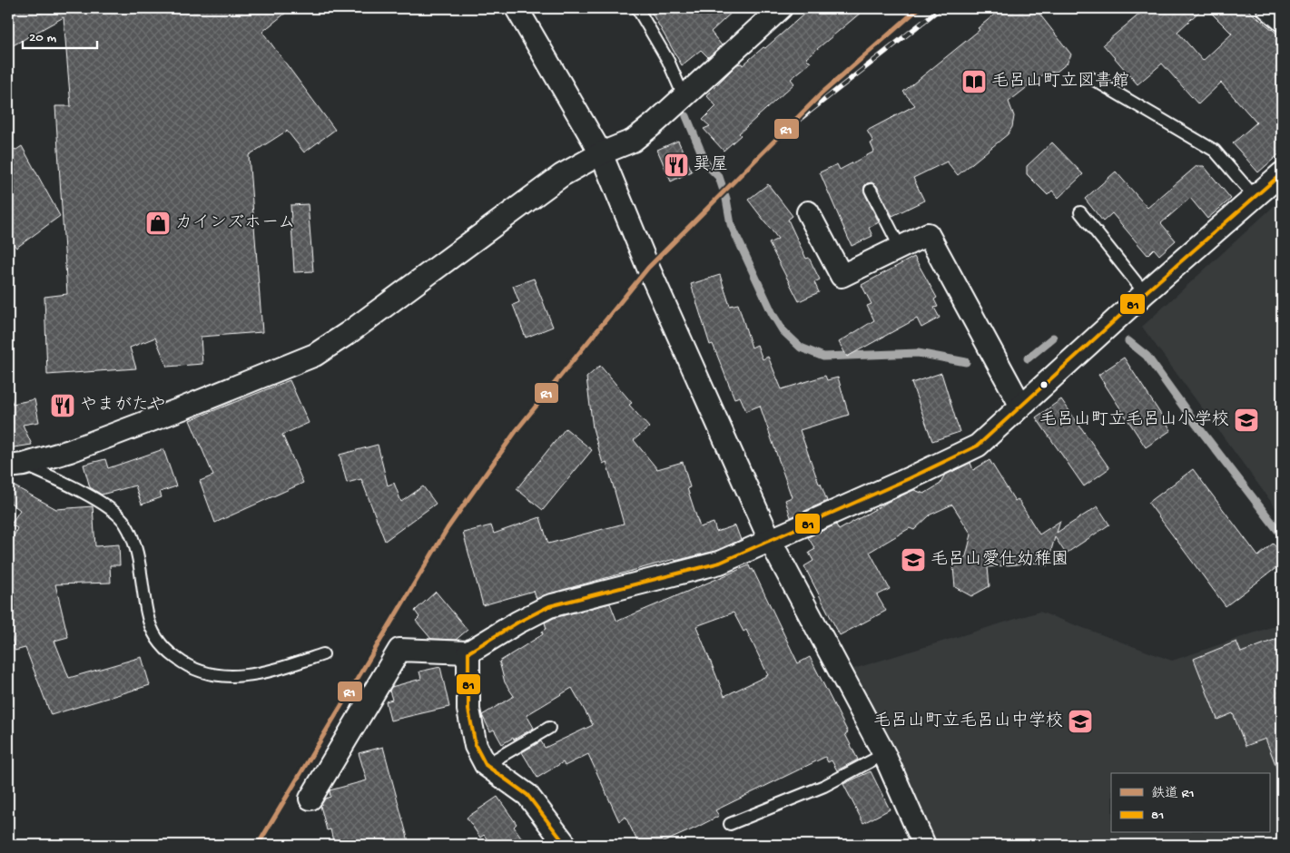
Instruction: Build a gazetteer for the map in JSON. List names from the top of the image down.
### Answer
{
  "places": {
    "library": ["毛呂山町立図書館"],
    "restaurant": ["巽屋", "やまがたや"],
    "shop": ["カインズホーム"],
    "school or university": ["毛呂山町立毛呂山小学校", "毛呂山愛仕幼稚園", "毛呂山町立毛呂山中学校"]
  },
  "lines": ["rail line R1", "transit line 81"],
  "legend": ["鉄道 R1", "81"],
  "scale_bar": "20 m"
}
